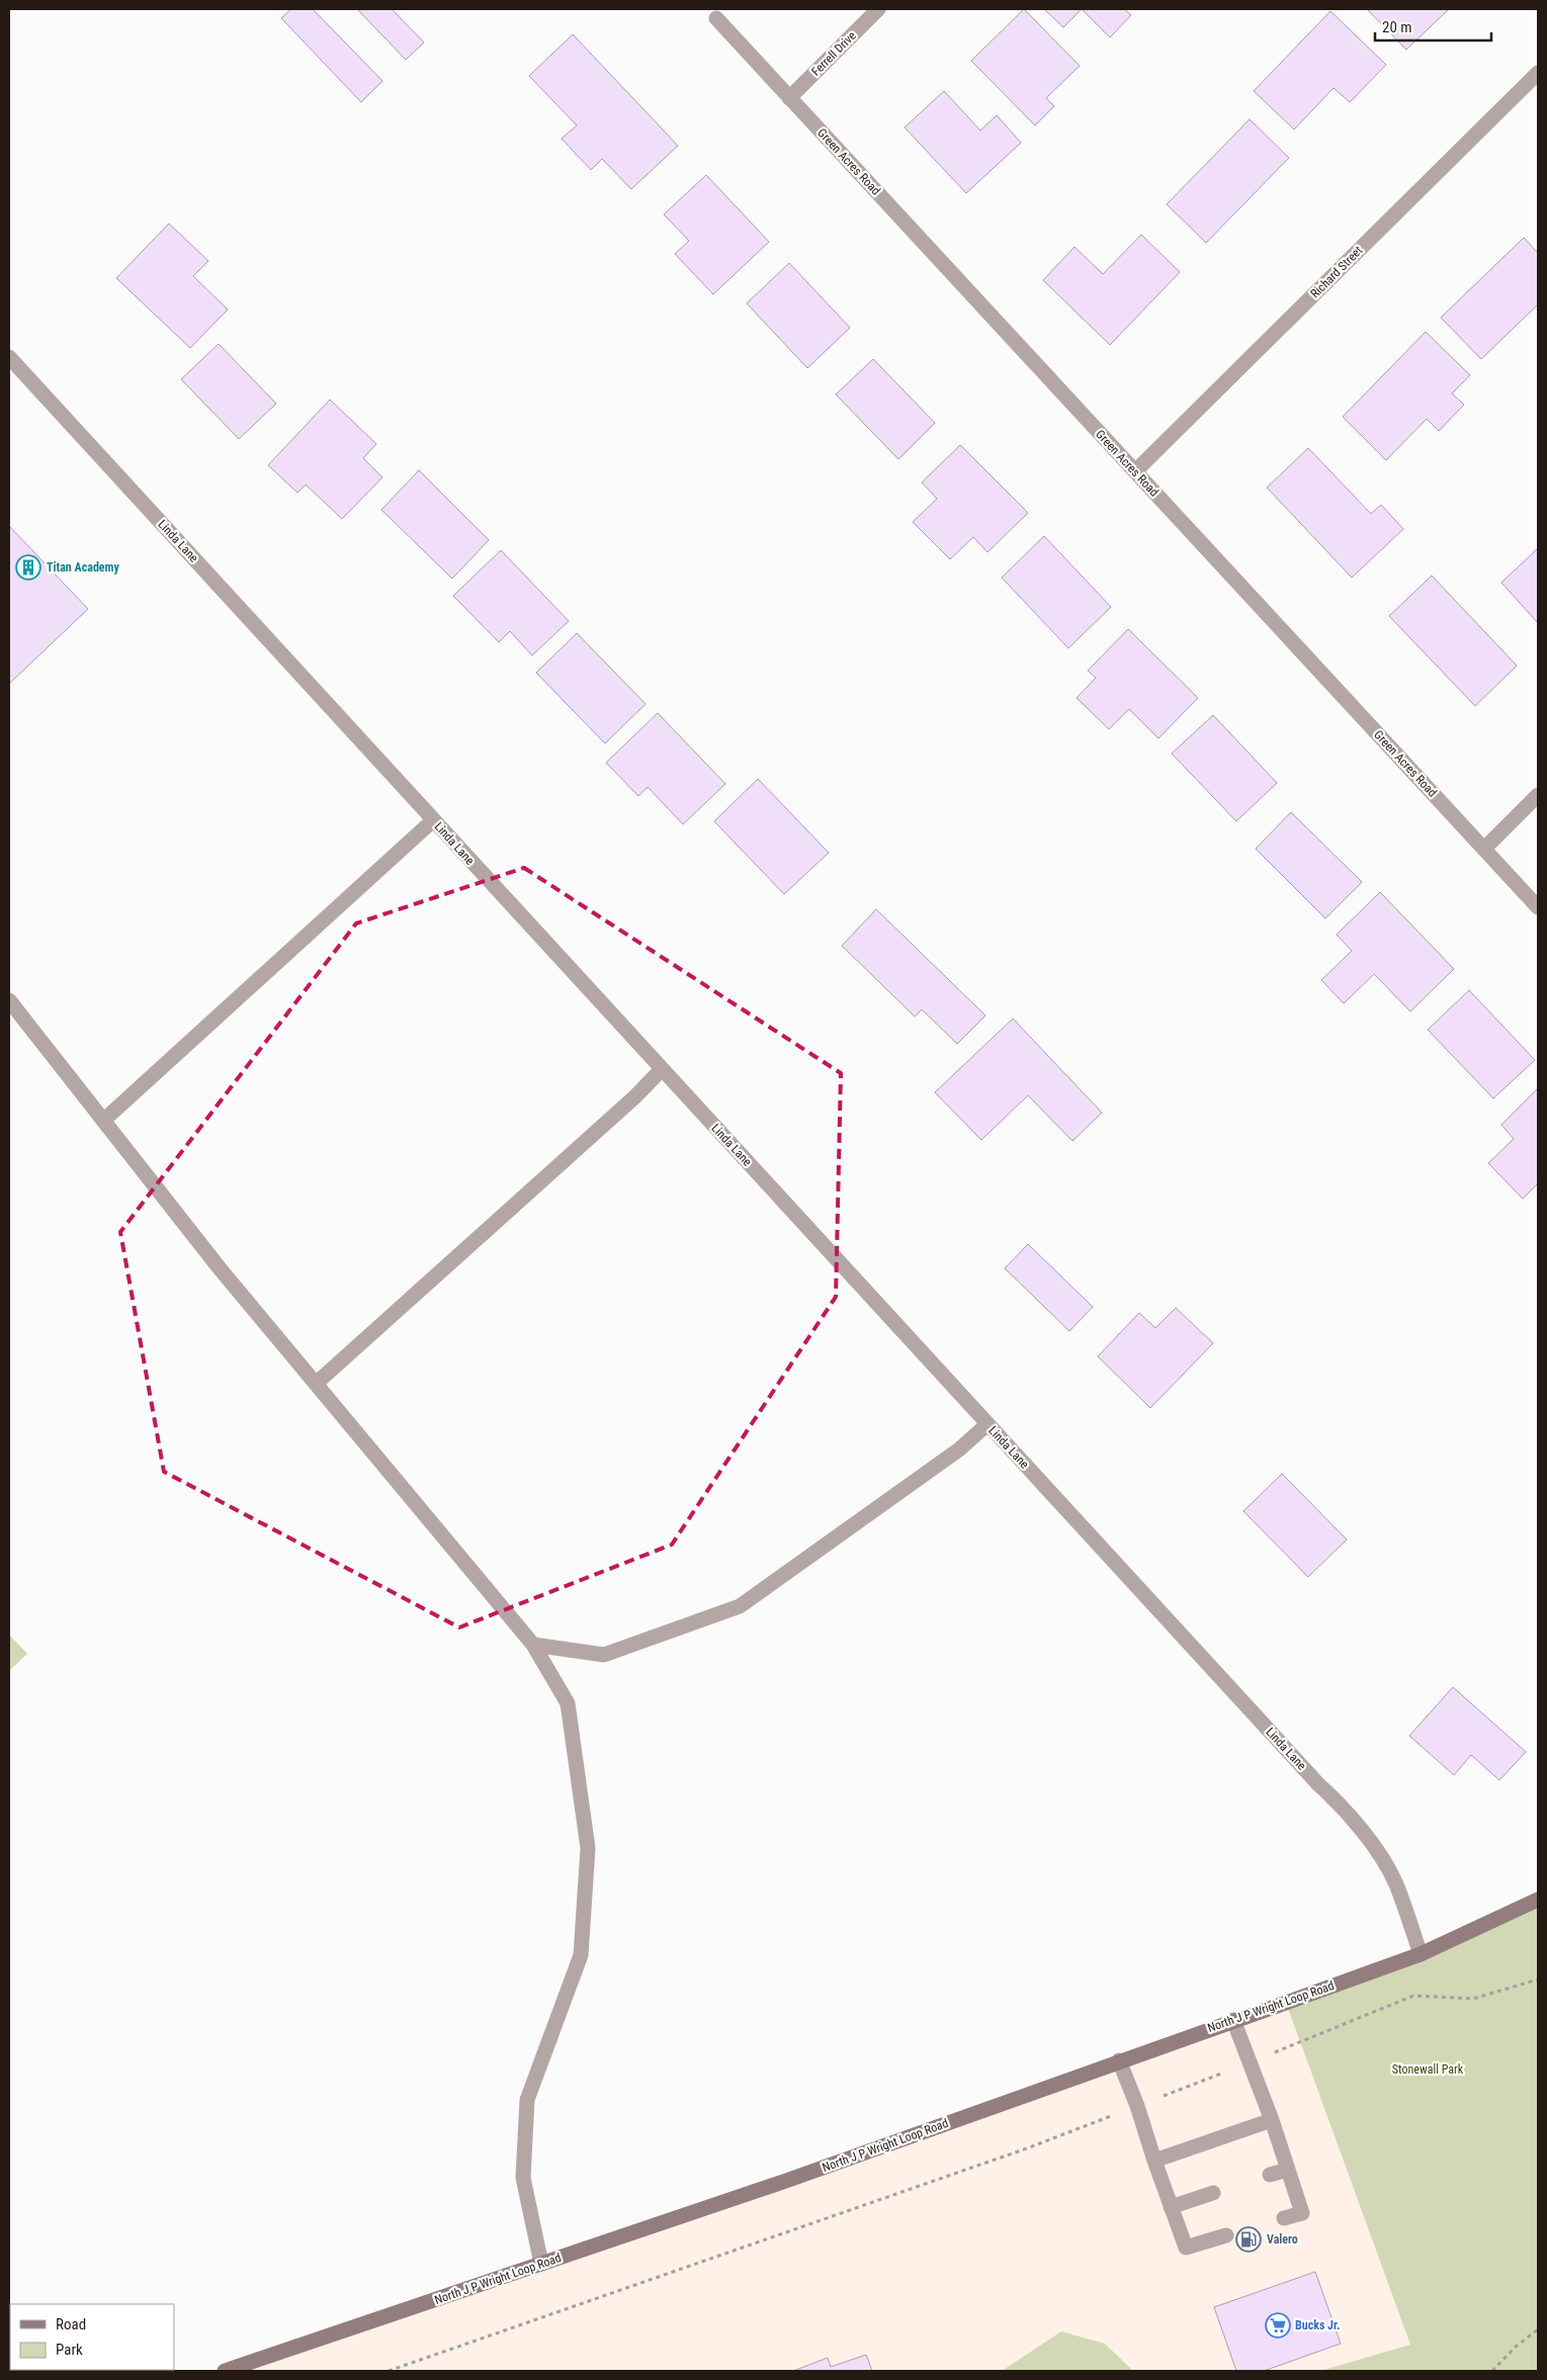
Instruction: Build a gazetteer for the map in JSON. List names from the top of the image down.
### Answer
{
  "streets": {
    "main road": ["North J P Wright Loop Road"],
    "street": [
      "Ferrell Drive",
      "Green Acres Road",
      "Richard Street",
      "Linda Lane"
    ]
  },
  "crossings": [
    ["Ferrell Drive", "Green Acres Road"],
    ["Green Acres Road", "Richard Street"],
    ["Linda Lane", "North J P Wright Loop Road"]
  ],
  "parks": ["Stonewall Park"],
  "places": {
    "building": ["Titan Academy"],
    "fuel station": ["Valero"],
    "supermarket": ["Bucks Jr."]
  },
  "legend": ["Road", "Park"],
  "scale_bar": "20 m"
}
